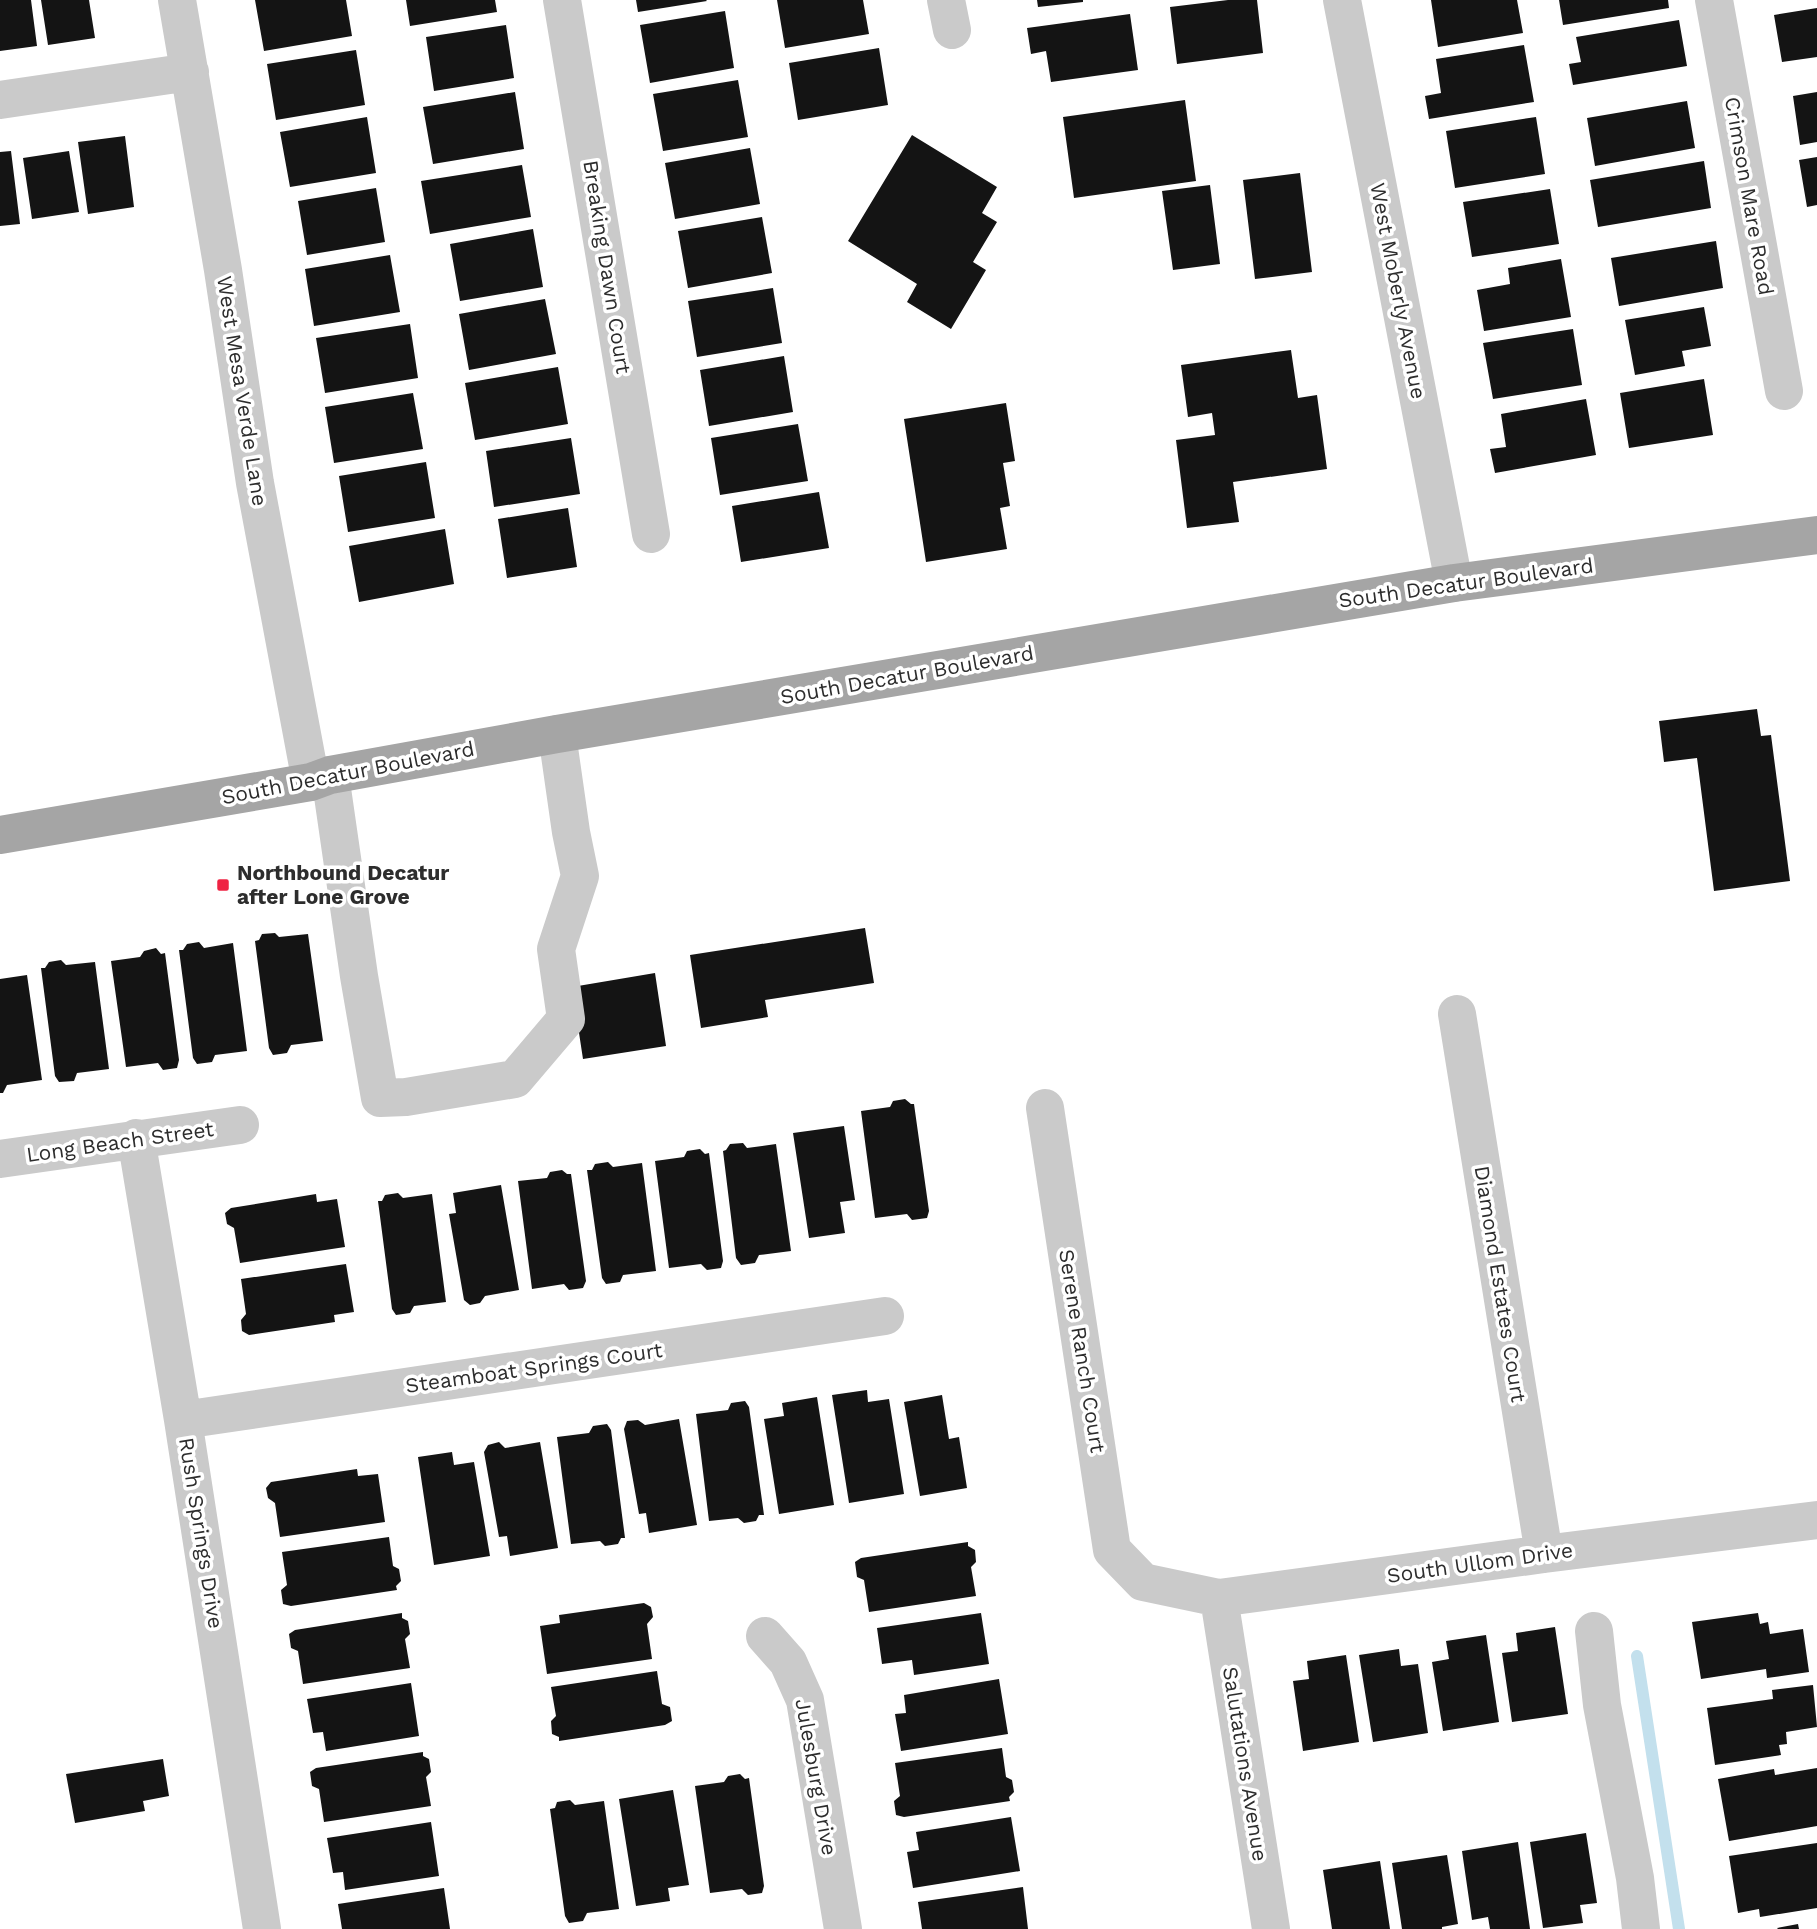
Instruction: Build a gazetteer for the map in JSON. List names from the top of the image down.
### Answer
{
  "streets": {
    "main road": ["South Decatur Boulevard"],
    "street": [
      "Crimson Mare Road",
      "Breaking Dawn Court",
      "West Moberly Avenue",
      "West Mesa Verde Lane",
      "Long Beach Street",
      "Diamond Estates Court",
      "Serene Ranch Court",
      "Steamboat Springs Court",
      "Rush Springs Drive",
      "South Ullom Drive",
      "Salutations Avenue",
      "Julesburg Drive"
    ]
  },
  "crossings": [
    ["West Moberly Avenue", "South Decatur Boulevard"],
    ["West Mesa Verde Lane", "South Decatur Boulevard"],
    ["Long Beach Street", "Rush Springs Drive"],
    ["Diamond Estates Court", "South Ullom Drive"],
    ["Serene Ranch Court", "South Ullom Drive"],
    ["Steamboat Springs Court", "Rush Springs Drive"],
    ["South Ullom Drive", "Salutations Avenue"]
  ],
  "places": {
    "transit": ["Northbound Decatur after Lone Grove"]
  }
}
